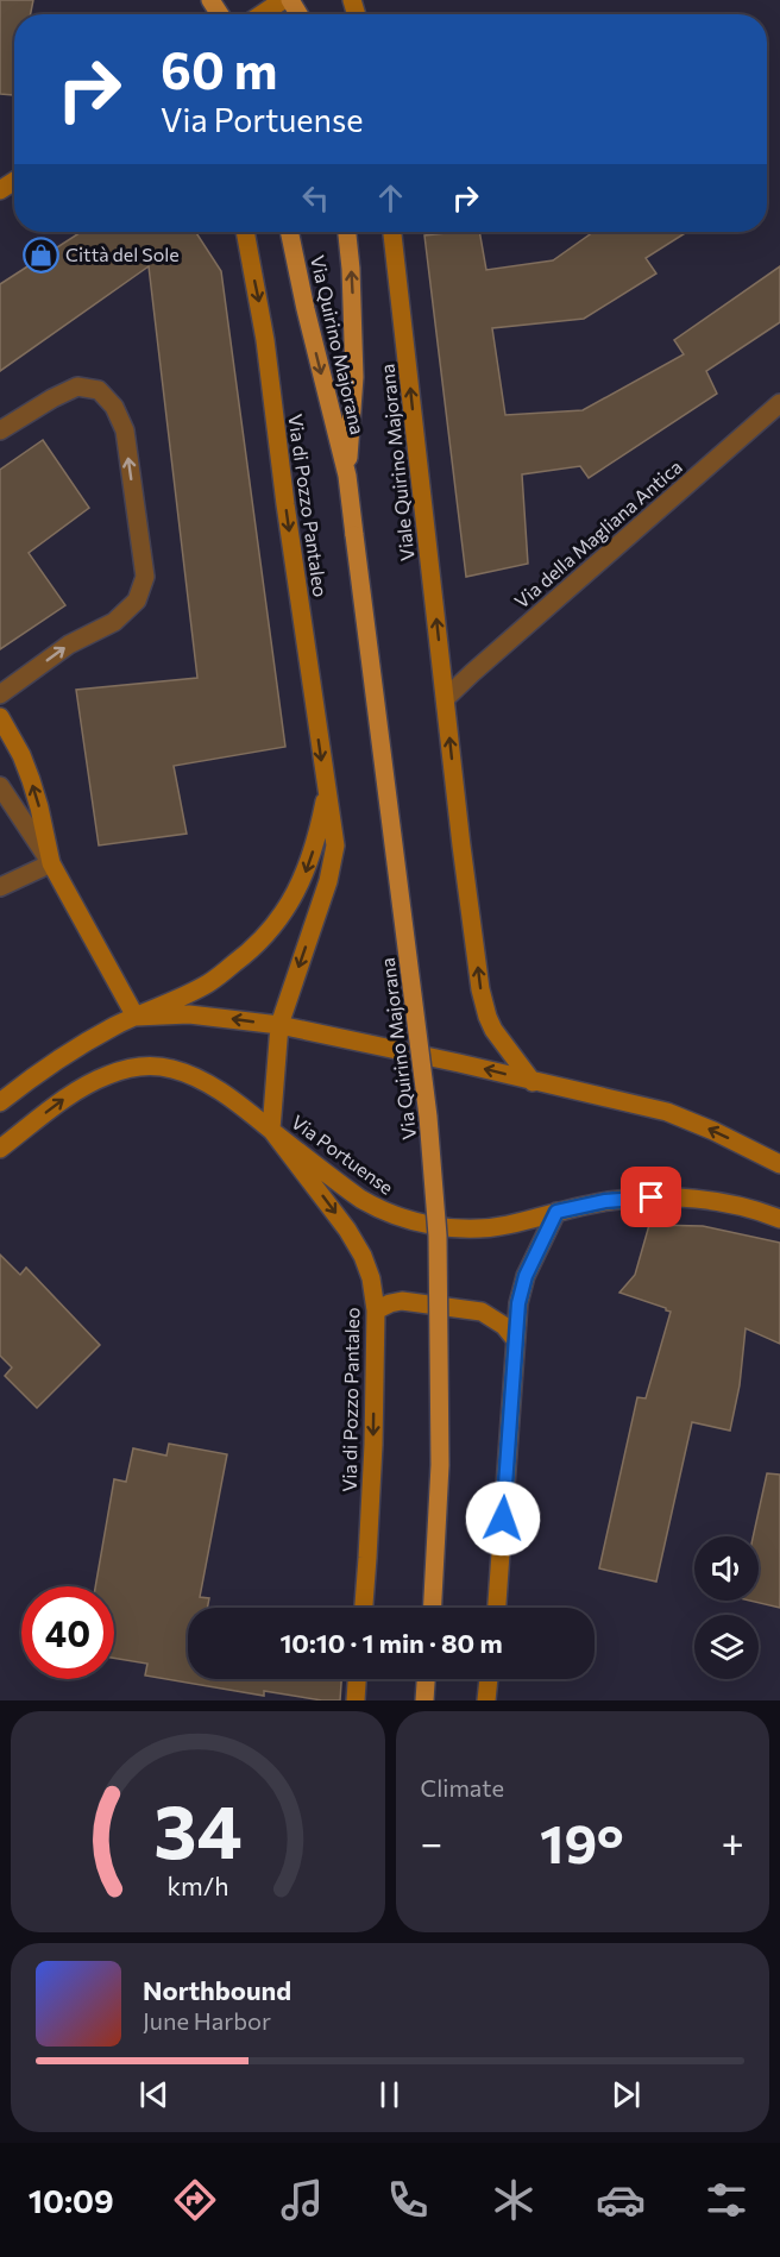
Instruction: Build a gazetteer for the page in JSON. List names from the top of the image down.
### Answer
{
  "streets": {
    "main road": ["Via Quirino Majorana"],
    "street": [
      "Viale Quirino Majorana",
      "Via di Pozzo Pantaleo",
      "Via della Magliana Antica",
      "Via Portuense"
    ]
  },
  "crossings": [
    ["Viale Quirino Majorana", "Via della Magliana Antica"],
    ["Via di Pozzo Pantaleo", "Via Portuense"]
  ],
  "one_way": ["Viale Quirino Majorana"],
  "places": {
    "shop": ["Città del Sole"]
  },
  "page": {
    "turn": ["60 m", "Via Portuense"],
    "limit": "40",
    "trip": "10:10 · 1 min · 80 m",
    "tile": "Climate",
    "heat": ["−", "19°", "+"],
    "song": ["Northbound", "June Harbor"],
    "tabs": "10:09",
    "gauge": ["34", "km/h"]
  }
}
